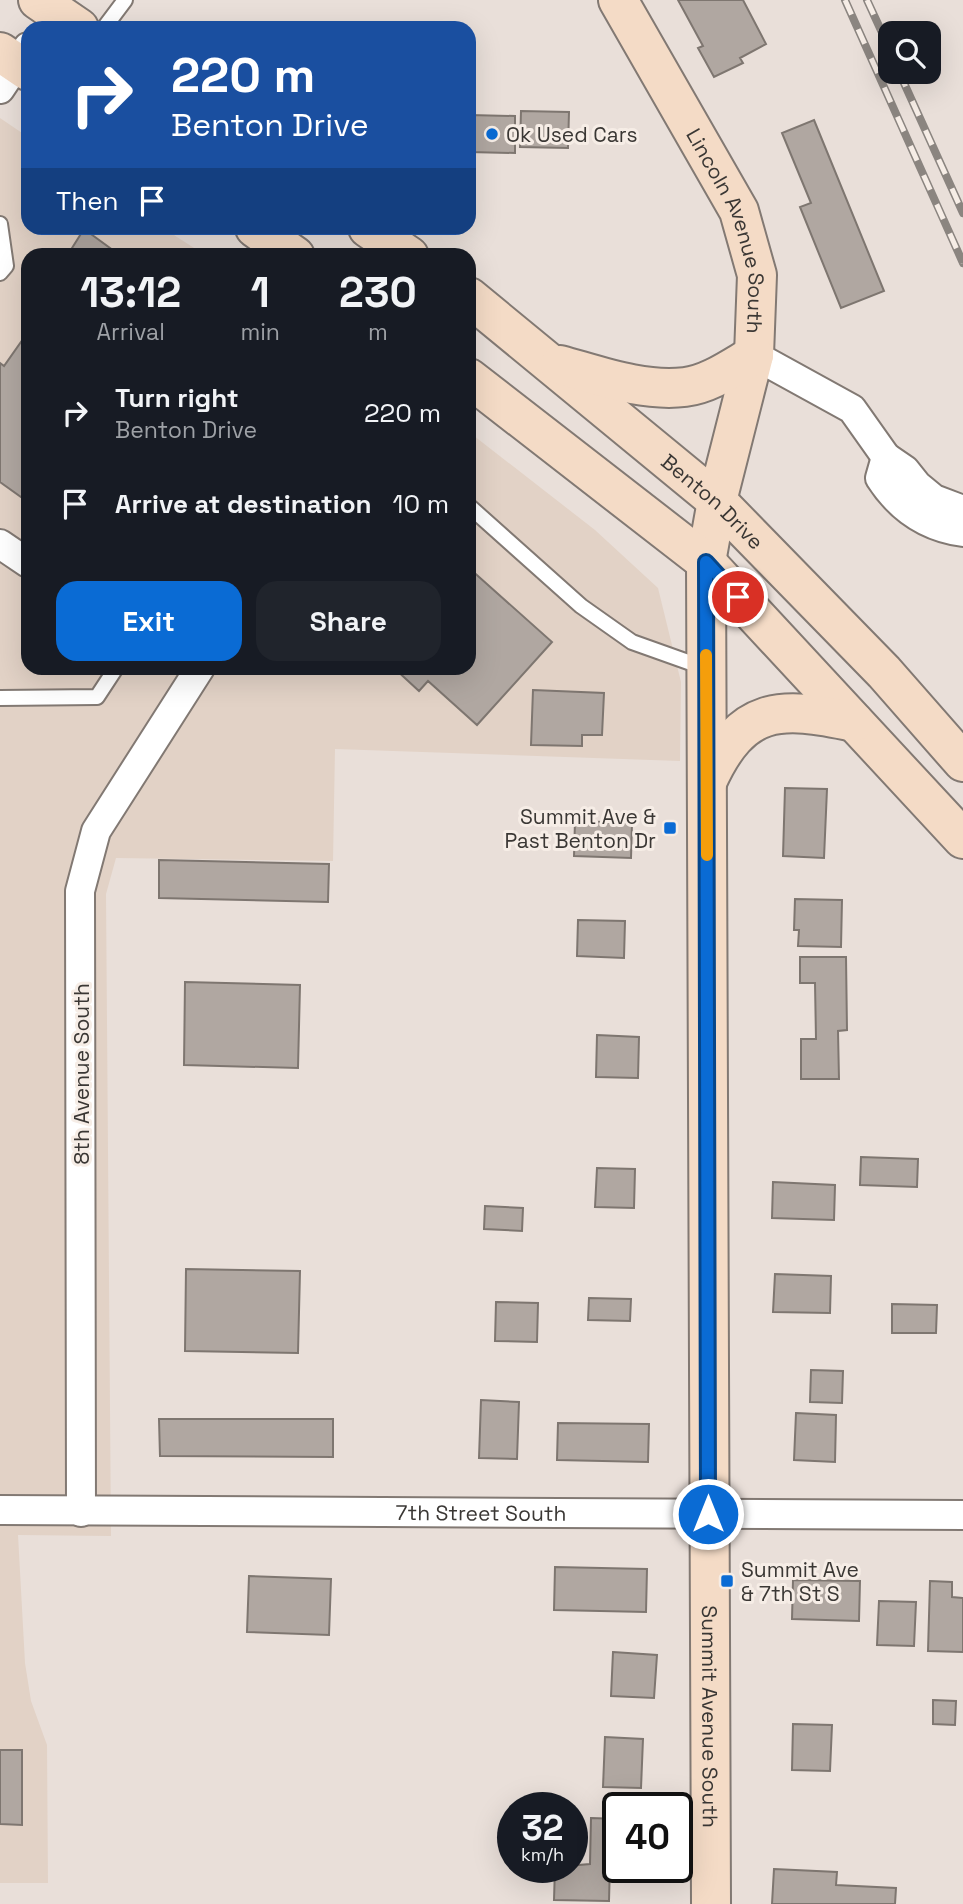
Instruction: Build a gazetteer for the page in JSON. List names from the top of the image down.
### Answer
{
  "streets": {
    "street": [
      "Lincoln Avenue South",
      "Benton Drive",
      "8th Avenue South",
      "7th Street South",
      "Summit Avenue South"
    ]
  },
  "crossings": [
    ["Lincoln Avenue South", "Benton Drive"],
    ["Lincoln Avenue South", "Summit Avenue South"],
    ["8th Avenue South", "7th Street South"],
    ["7th Street South", "Summit Avenue South"]
  ],
  "places": {
    "other": ["Ok Used Cars"],
    "transit": ["Summit Ave & Past Benton Dr", "Summit Ave & 7th St S"]
  },
  "page": {
    "turn": ["220 m", "Benton Drive"],
    "then": "Then",
    "eta": [
      "13:12",
      "Arrival",
      "1",
      "min",
      "230",
      "m"
    ],
    "list": [
      {
        "name": "Turn right",
        "note": "Benton Drive",
        "value": "220 m"
      },
      {
        "name": "Arrive at destination",
        "value": "10 m"
      }
    ],
    "buttons": ["Exit", "Share"],
    "speed": "32 km/h",
    "limit": "40"
  }
}
